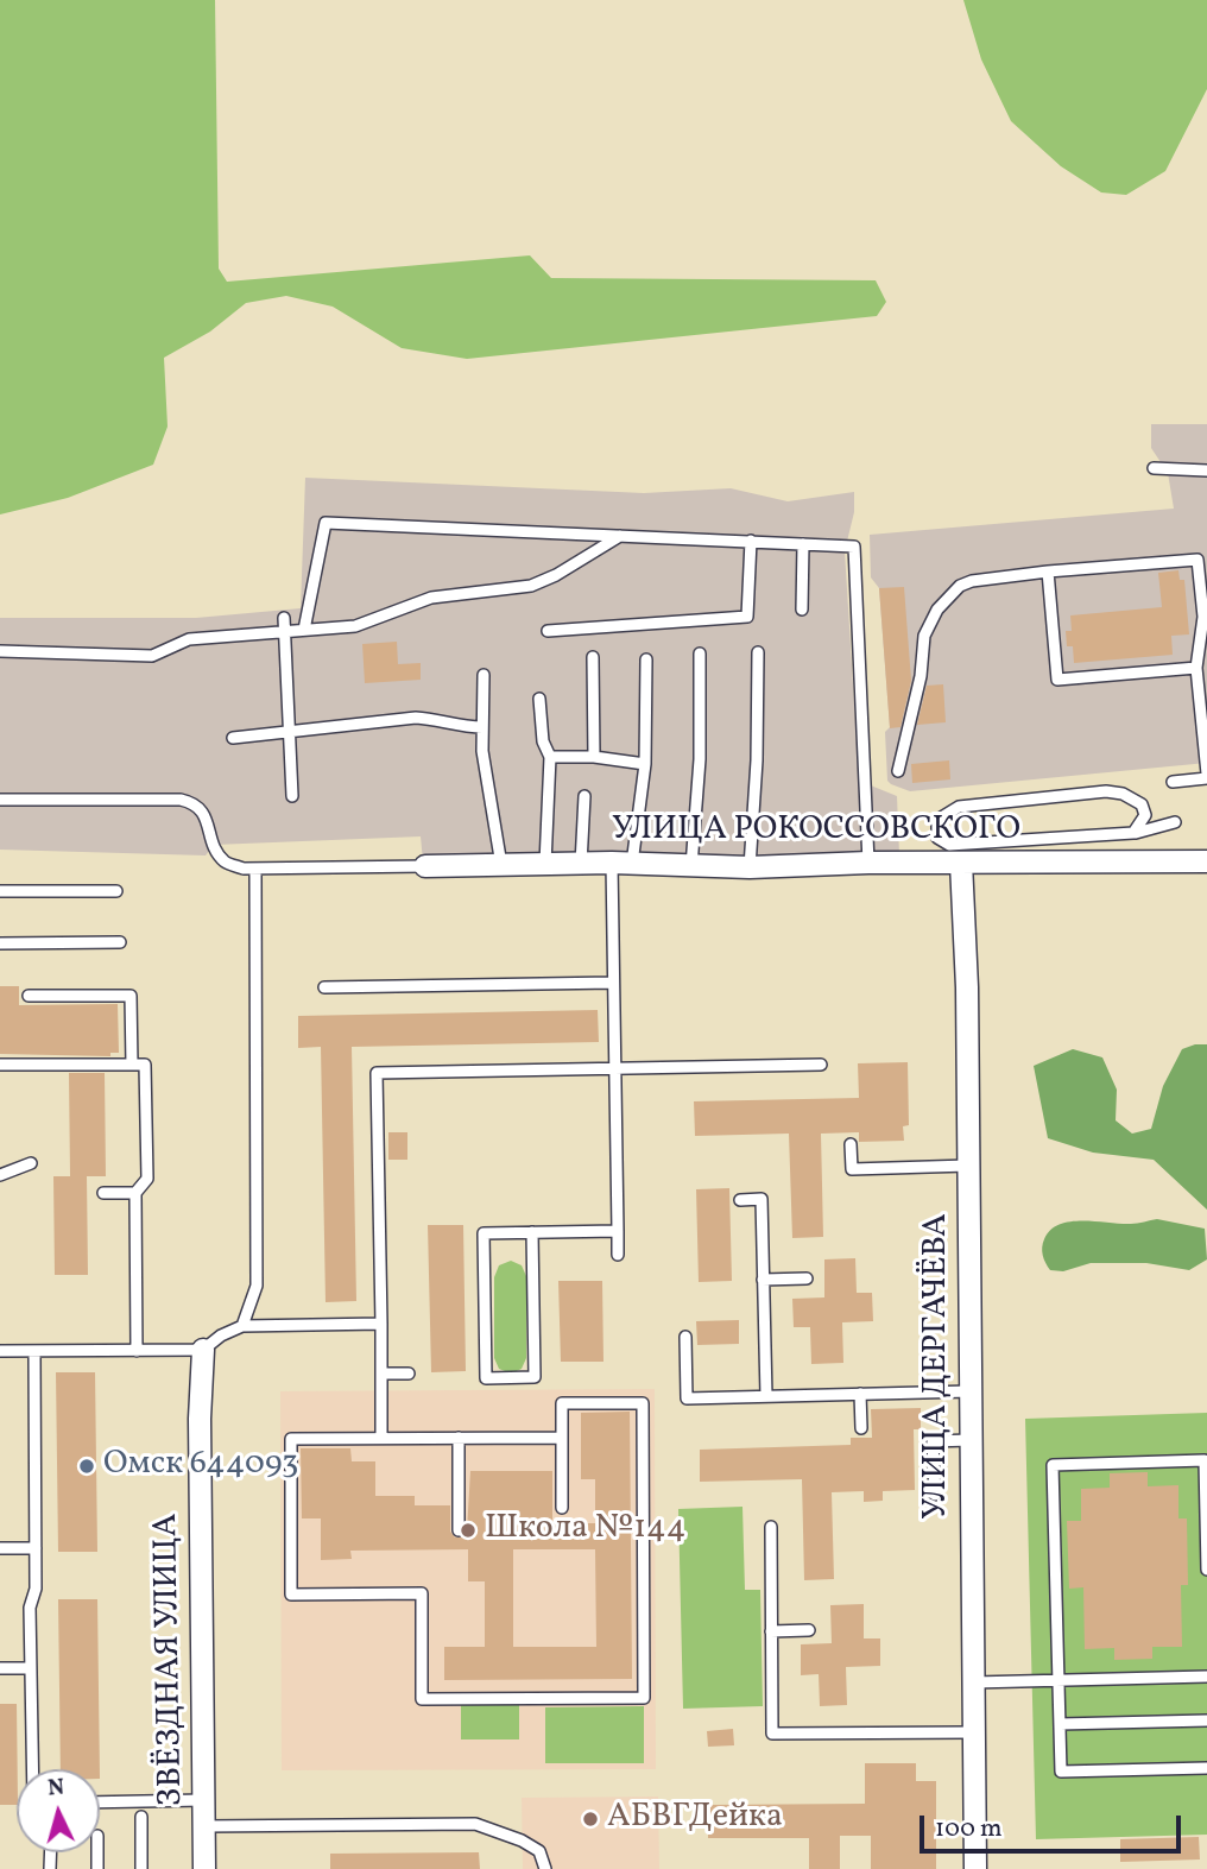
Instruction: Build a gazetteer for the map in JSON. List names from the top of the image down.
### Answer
{
  "streets": {
    "street": ["УЛИЦА РОКОССОВСКОГО", "УЛИЦА ДЕРГАЧЁВА", "ЗВЁЗДНАЯ УЛИЦА"]
  },
  "crossings": [
    ["УЛИЦА РОКОССОВСКОГО", "УЛИЦА ДЕРГАЧЁВА"]
  ],
  "places": ["Омск 644093", "Школа №144", "АБВГДейка"],
  "scale_bar": "100 m",
  "north": "top"
}
